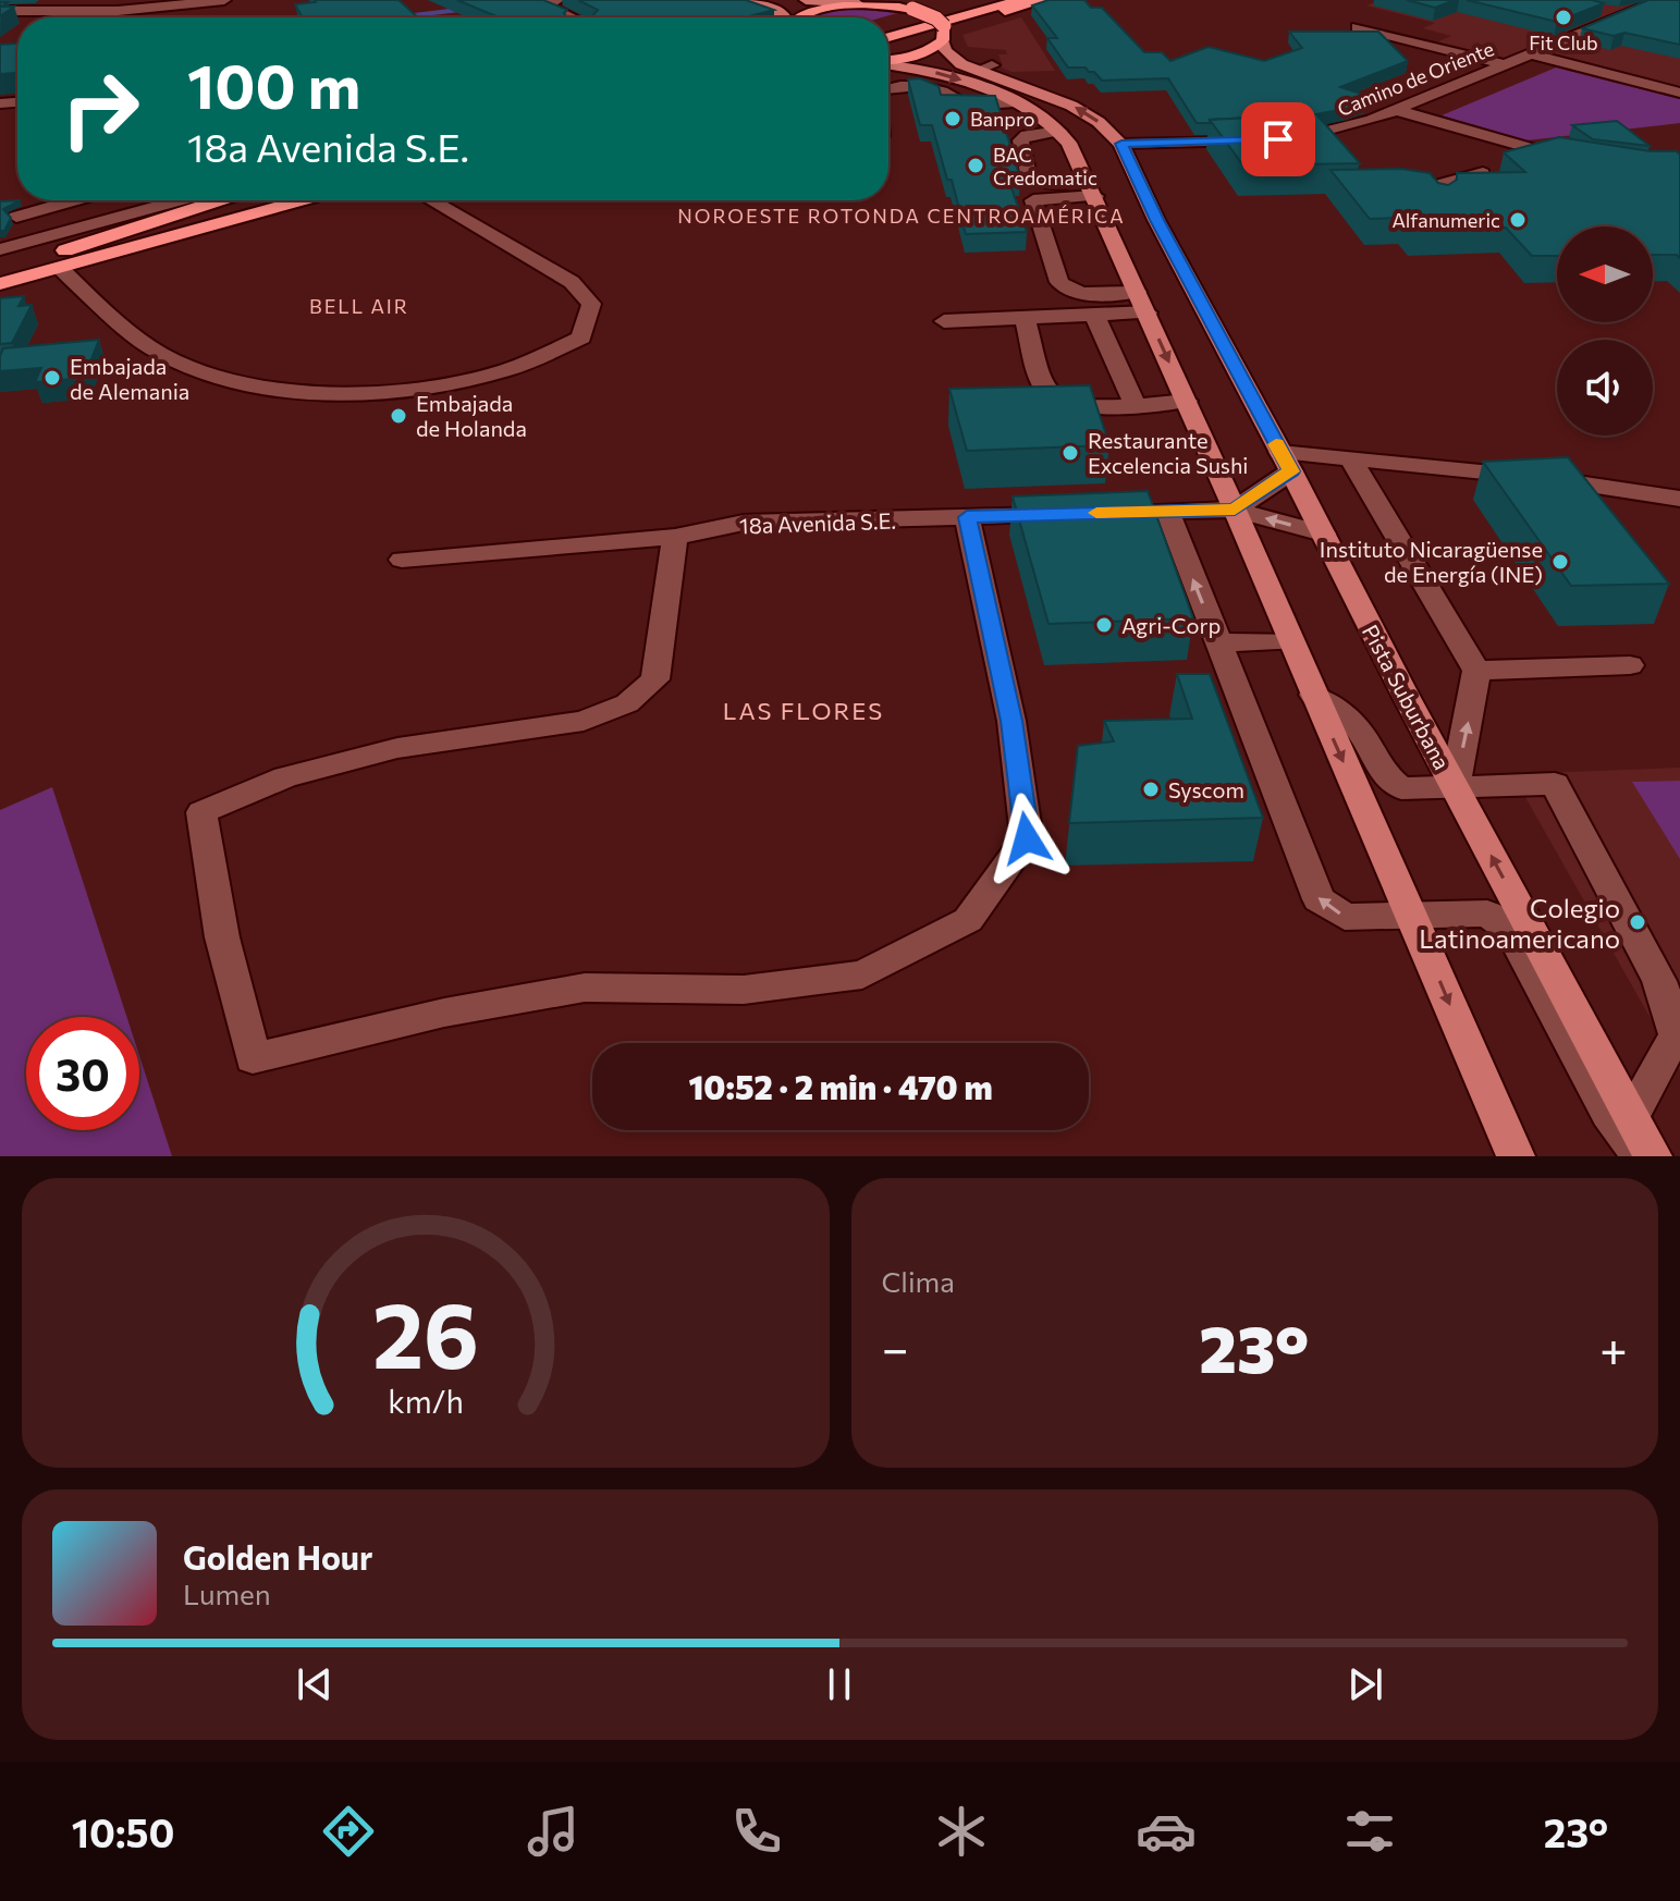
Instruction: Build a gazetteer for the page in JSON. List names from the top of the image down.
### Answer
{
  "streets": {
    "main road": ["Pista Suburbana"],
    "street": ["Camino de Oriente", "18a Avenida S.E."]
  },
  "districts": ["NOROESTE ROTONDA CENTROAMÉRICA", "BELL AIR", "LAS FLORES"],
  "places": [
    "Fit Club",
    "Banpro",
    "BAC Credomatic",
    "Alfanumeric",
    "Embajada de Alemania",
    "Embajada de Holanda",
    "Restaurante Excelencia Sushi",
    "Instituto Nicaragüense de Energía (INE)",
    "Agri-Corp",
    "Syscom",
    "Colegio Latinoamericano"
  ],
  "north": "left",
  "page": {
    "turn": ["100 m", "18a Avenida S.E."],
    "limit": "30",
    "trip": "10:52 · 2 min · 470 m",
    "tile": "Clima",
    "heat": ["−", "23°", "+"],
    "song": ["Golden Hour", "Lumen"],
    "tabs": ["10:50", "23°"],
    "gauge": ["26", "km/h"]
  }
}
